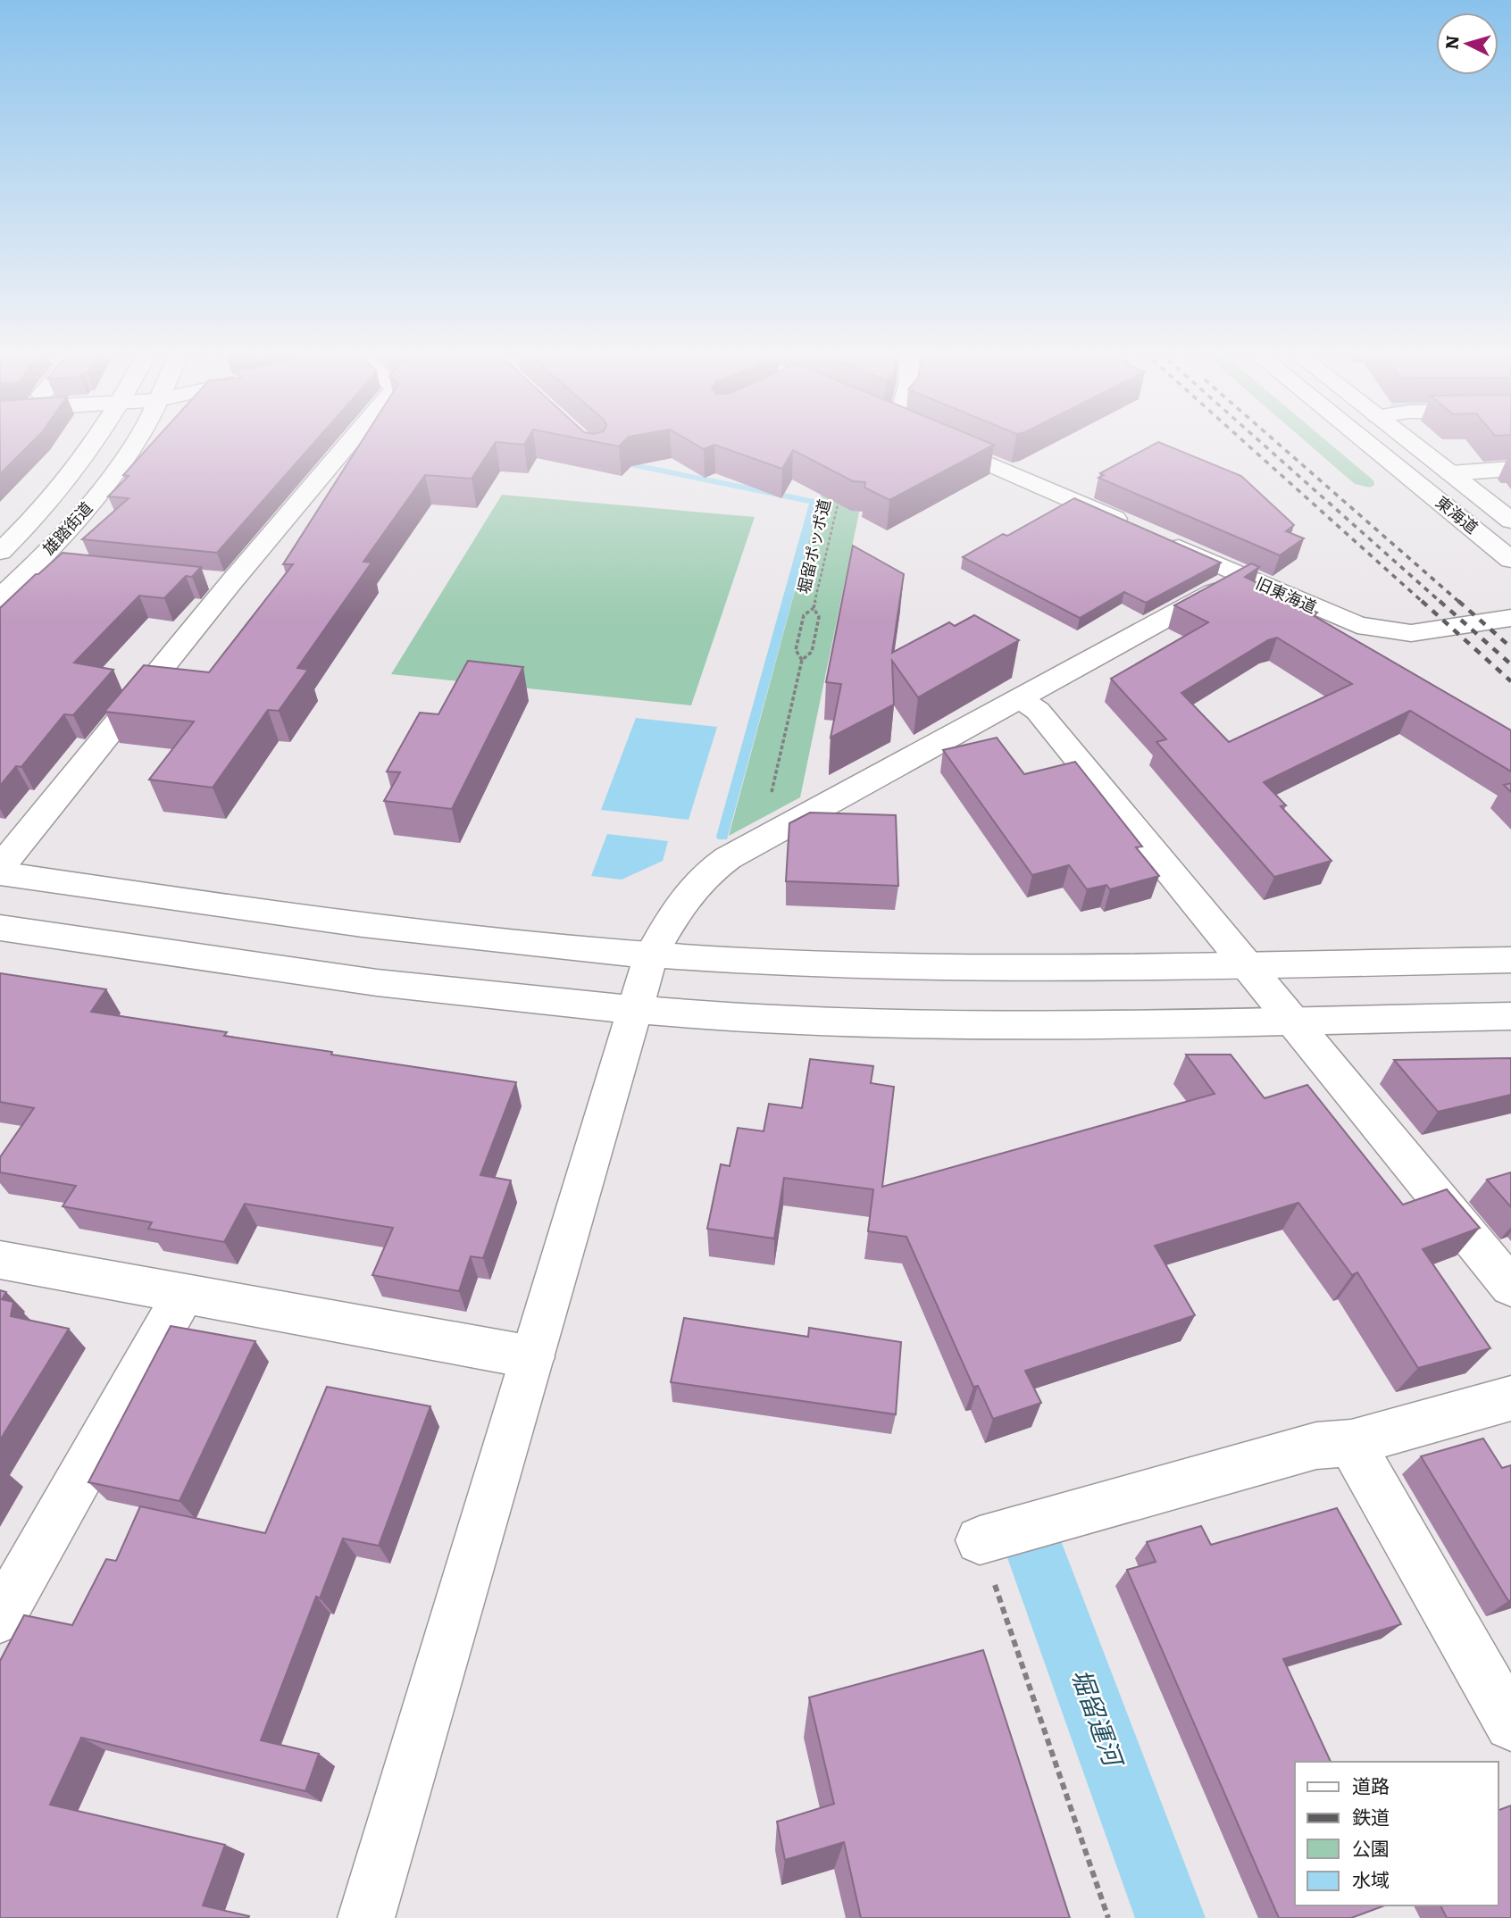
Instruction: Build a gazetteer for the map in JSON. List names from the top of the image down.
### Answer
{
  "streets": {
    "main road": ["東海道", "雄踏街道", "旧東海道"],
    "path": ["堀留ポッポ道"]
  },
  "water": ["堀留運河"],
  "legend": [
    "道路",
    "鉄道",
    "公園",
    "水域"
  ],
  "north": "left"
}
